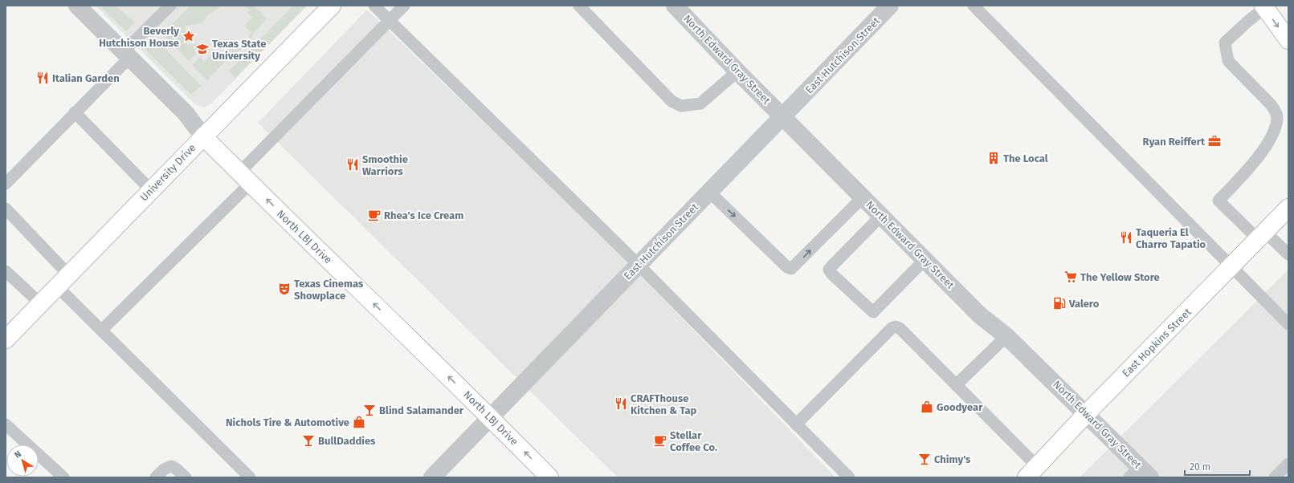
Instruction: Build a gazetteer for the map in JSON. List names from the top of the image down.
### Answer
{
  "streets": {
    "main road": ["University Drive", "North LBJ Drive", "East Hopkins Street"],
    "street": ["East Hutchison Street", "North Edward Gray Street"]
  },
  "crossings": [
    ["East Hutchison Street", "North Edward Gray Street"],
    ["East Hutchison Street", "North LBJ Drive"],
    ["North Edward Gray Street", "East Hopkins Street"],
    ["University Drive", "North LBJ Drive"]
  ],
  "one_way": ["North LBJ Drive"],
  "places": {
    "place": ["Beverly Hutchison House"],
    "school or university": ["Texas State University"],
    "restaurant": [
      "Italian Garden",
      "Smoothie Warriors",
      "Taqueria El Charro Tapatio",
      "CRAFThouse Kitchen & Tap"
    ],
    "office": ["Ryan Reiffert"],
    "building": ["The Local"],
    "cafe": ["Rhea's Ice Cream", "Stellar Coffee Co."],
    "supermarket": ["The Yellow Store"],
    "theatre": ["Texas Cinemas Showplace"],
    "fuel station": ["Valero"],
    "shop": ["Goodyear", "Nichols Tire & Automotive"],
    "bar": ["Blind Salamander", "BullDaddies", "Chimy's"]
  },
  "scale_bar": "20 m",
  "north": "top left"
}
